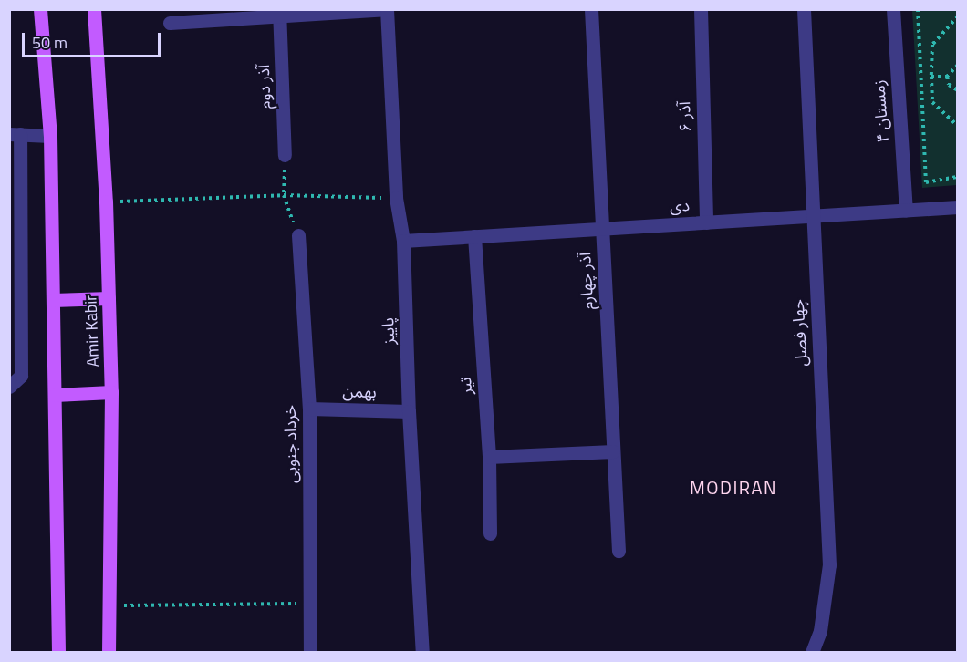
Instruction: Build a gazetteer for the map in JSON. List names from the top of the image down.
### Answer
{
  "streets": {
    "main road": ["Amir Kabir"],
    "street": [
      "آذر دوم",
      "زمستان ۴",
      "آذر ۶",
      "دی",
      "آذر چهارم",
      "پاییز",
      "چهار فصل",
      "تیر",
      "بهمن",
      "خرداد جنوبی"
    ]
  },
  "crossings": [
    ["زمستان ۴", "دی"],
    ["آذر ۶", "دی"],
    ["دی", "آذر چهارم"],
    ["دی", "پاییز"],
    ["دی", "چهار فصل"],
    ["دی", "تیر"],
    ["پاییز", "بهمن"],
    ["بهمن", "خرداد جنوبی"]
  ],
  "districts": ["MODIRAN"],
  "scale_bar": "50 m"
}
